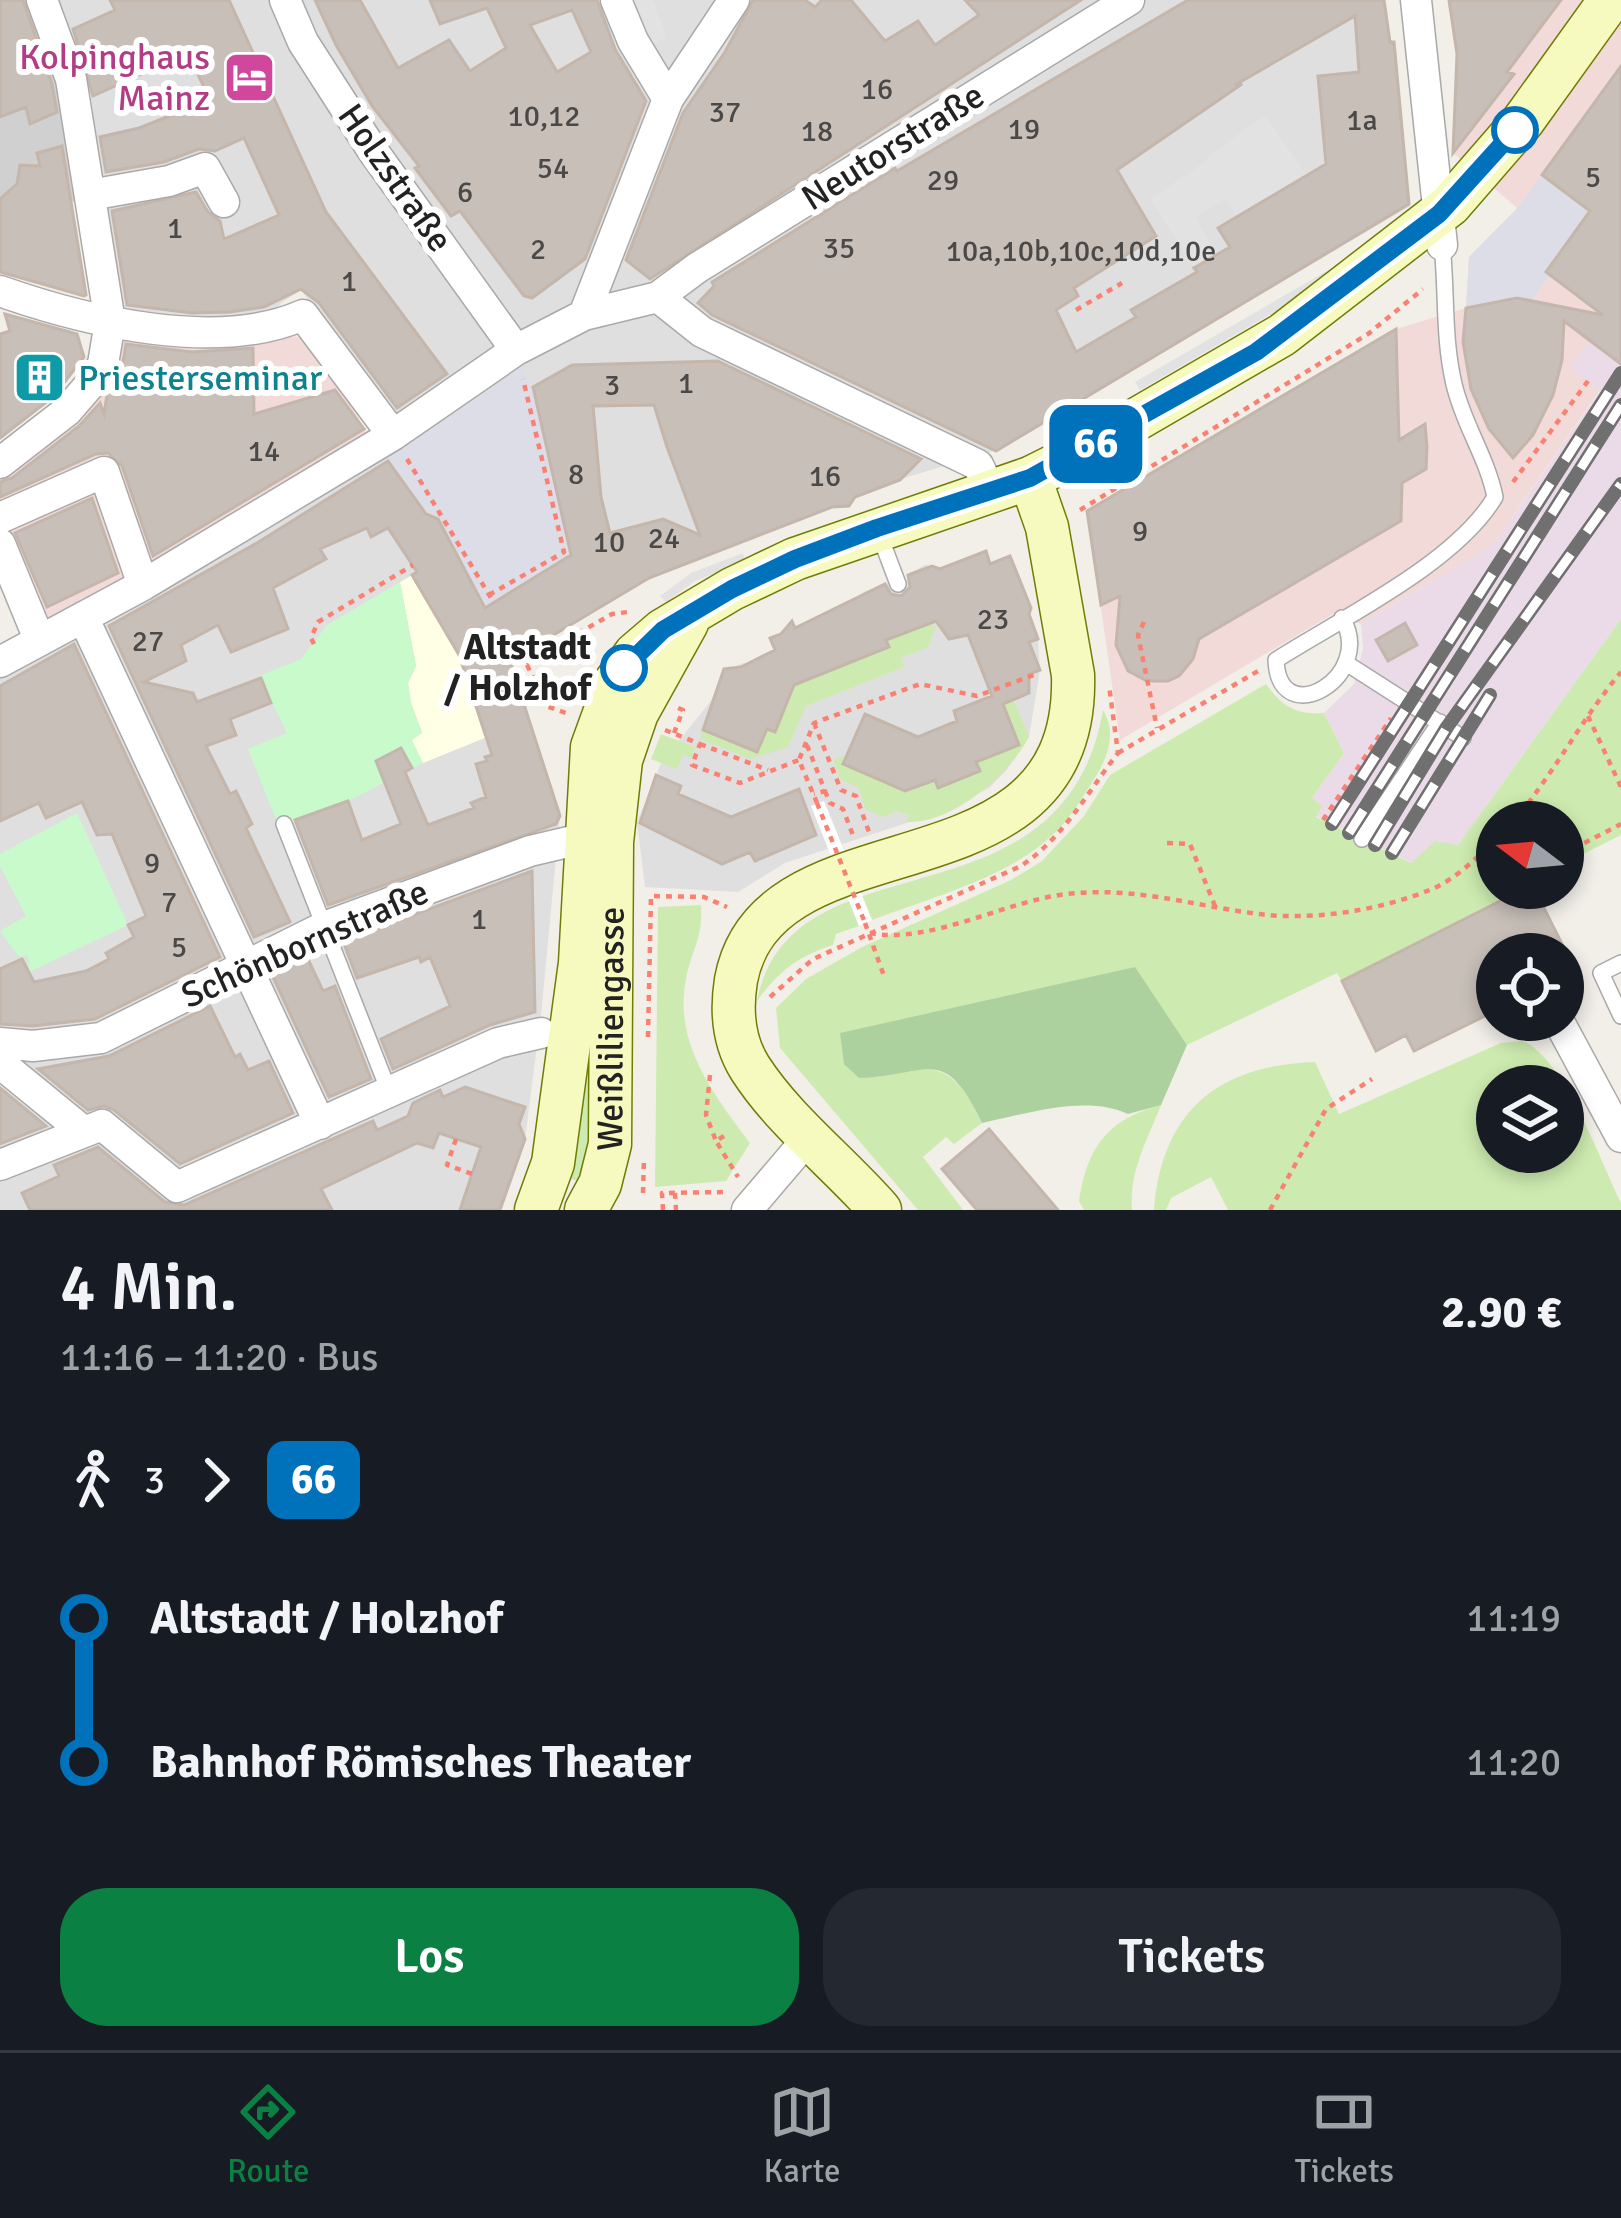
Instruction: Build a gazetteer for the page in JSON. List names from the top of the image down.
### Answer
{
  "streets": {
    "street": [
      "Neutorstraße",
      "Holzstraße",
      "Schönbornstraße",
      "Weißliliengasse"
    ]
  },
  "crossings": [
    ["Schönbornstraße", "Weißliliengasse"]
  ],
  "places": {
    "hotel": ["Kolpinghaus Mainz"],
    "building": ["Priesterseminar"],
    "other": ["Altstadt / Holzhof"]
  },
  "lines": ["bus line 66"],
  "house_numbers": [
    "16",
    "37",
    "10,12",
    "1a",
    "19",
    "18",
    "54",
    "5",
    "29",
    "6",
    "1",
    "35",
    "2",
    "10a,10b,10c,10d,10e",
    "1",
    "1",
    "3",
    "14",
    "8",
    "16",
    "9",
    "24",
    "10",
    "23",
    "27",
    "9",
    "7",
    "1",
    "5"
  ],
  "north": "left",
  "page": {
    "on_map": "66",
    "heading": ["4 Min.", "11:16 – 11:20 · Bus", "2.90 €"],
    "legs": ["3", "66"],
    "list": [
      {
        "name": "Altstadt / Holzhof",
        "value": "11:19"
      },
      {
        "name": "Bahnhof Römisches Theater",
        "value": "11:20"
      }
    ],
    "buttons": ["Los", "Tickets"],
    "tabs": ["Route", "Karte", "Tickets"]
  }
}
